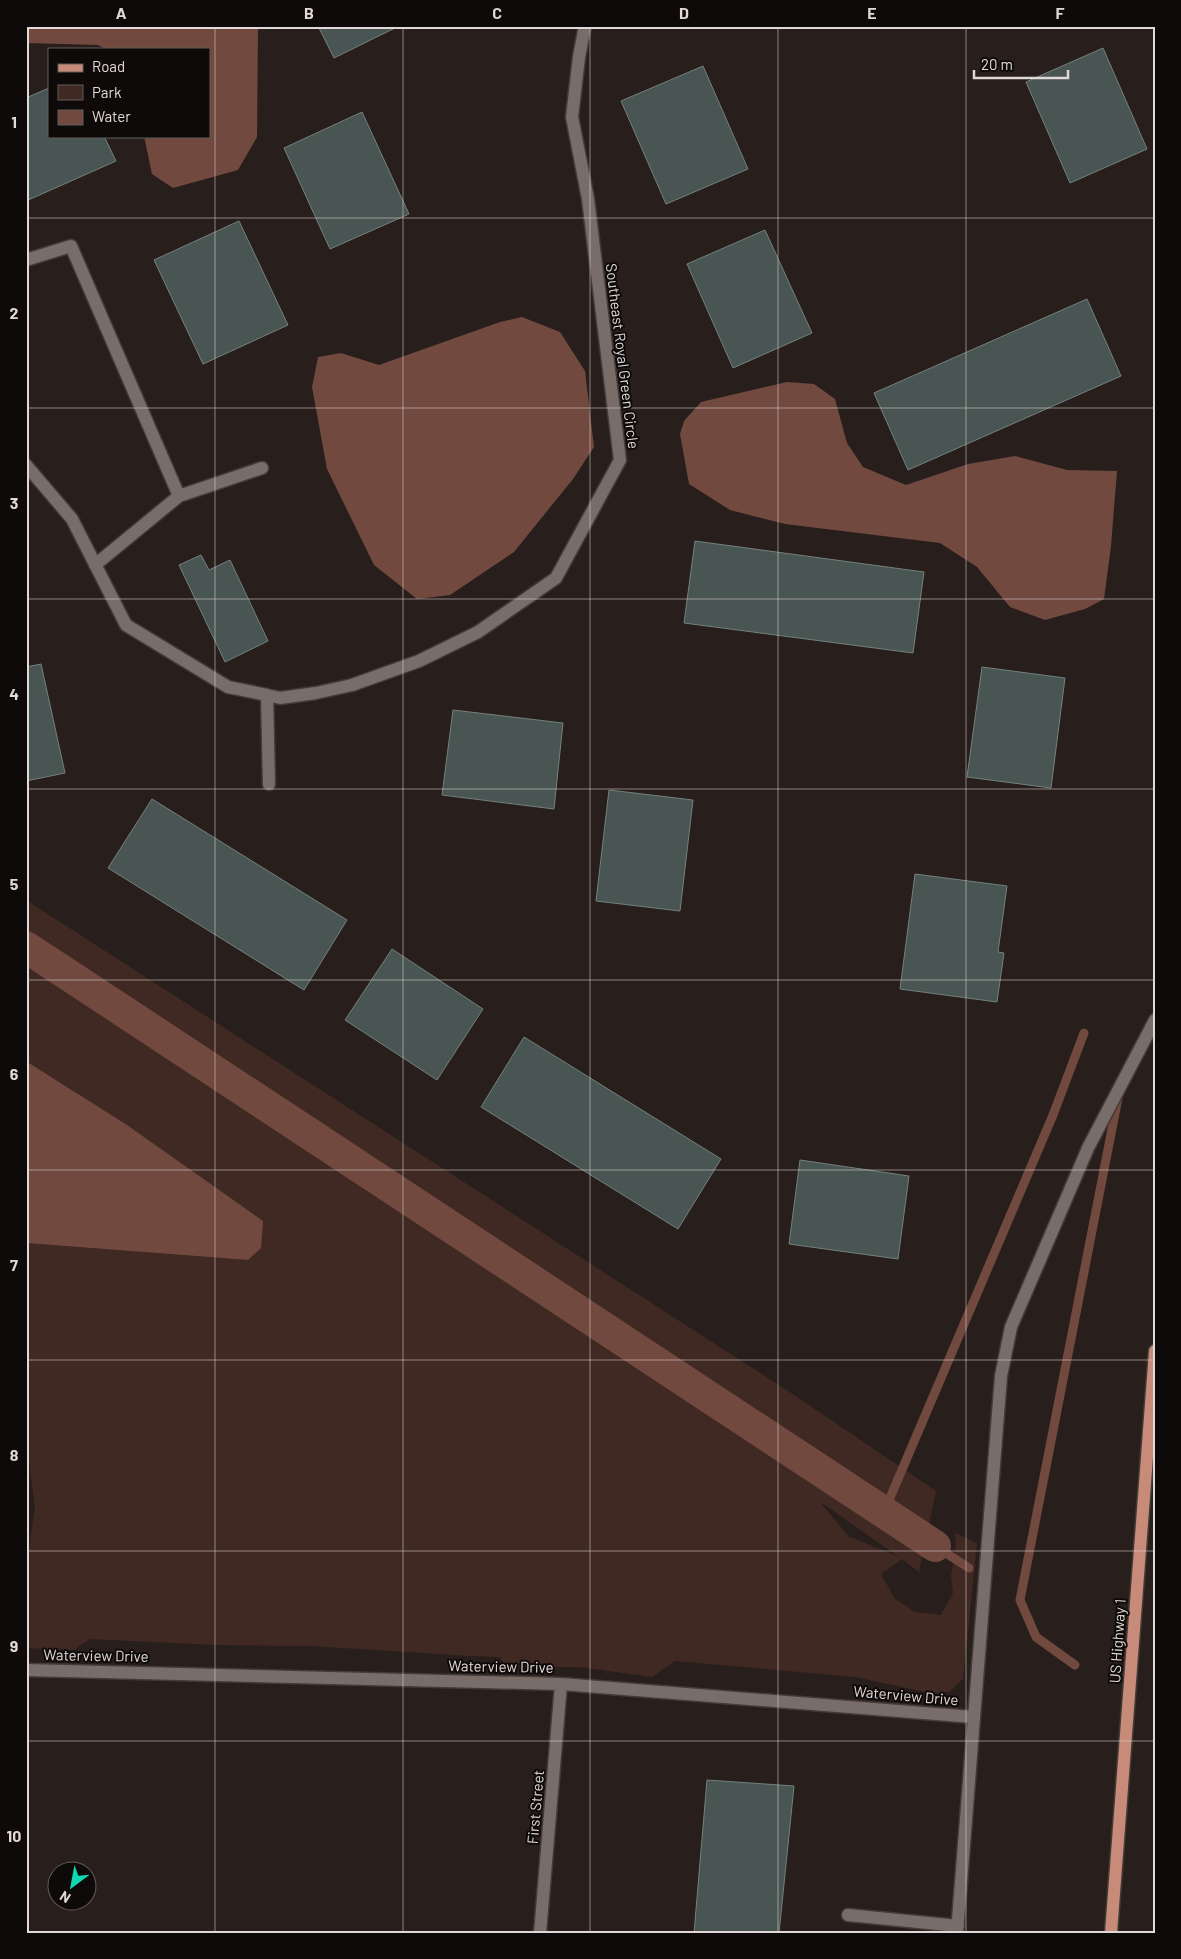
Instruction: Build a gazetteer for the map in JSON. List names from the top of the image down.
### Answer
{
  "streets": {
    "main road": ["US Highway 1"],
    "street": ["Southeast Royal Green Circle", "Waterview Drive", "First Street"]
  },
  "crossings": [
    ["Waterview Drive", "First Street"]
  ],
  "legend": ["Road", "Park", "Water"],
  "scale_bar": "20 m",
  "north": "bottom left",
  "grid": {
    "columns": [
      "A",
      "B",
      "C",
      "D",
      "E",
      "F"
    ],
    "rows": [
      "1",
      "2",
      "3",
      "4",
      "5",
      "6",
      "7",
      "8",
      "9",
      "10"
    ]
  }
}
